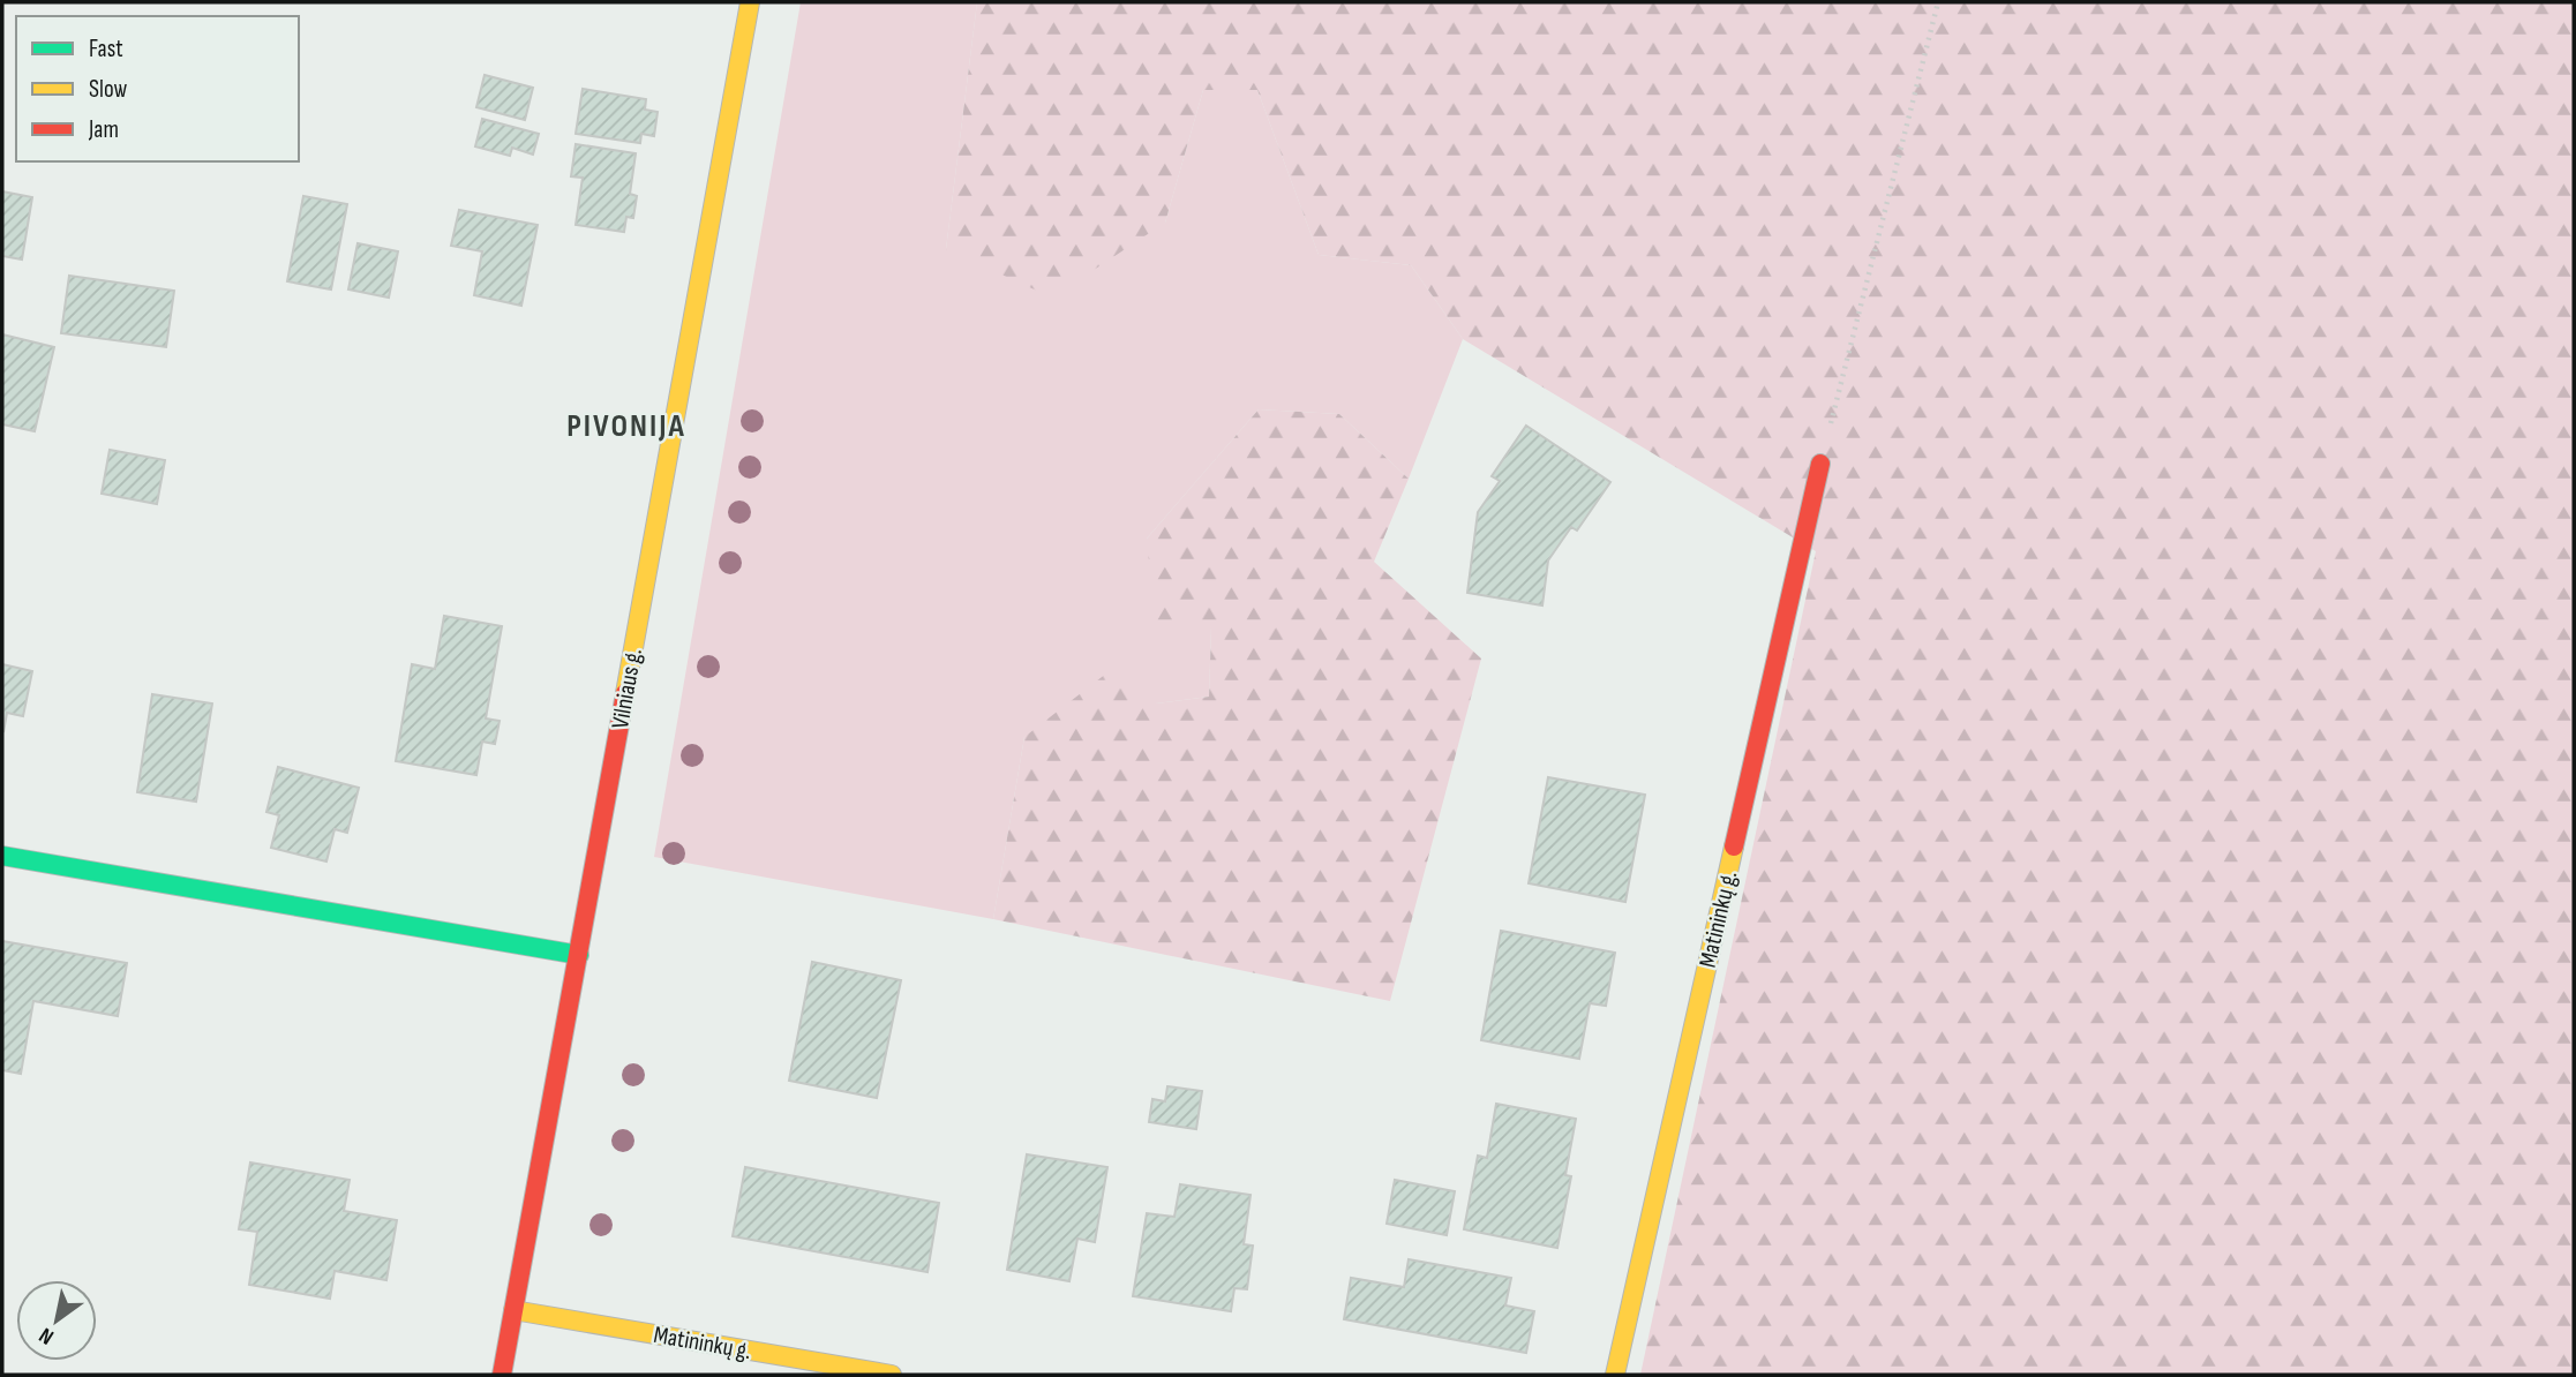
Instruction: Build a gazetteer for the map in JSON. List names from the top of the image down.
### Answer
{
  "streets": {
    "street": ["Vilniaus g.", "Matininkų g."]
  },
  "crossings": [
    ["Vilniaus g.", "Matininkų g."]
  ],
  "districts": ["PIVONIJA"],
  "legend": ["Fast", "Slow", "Jam"],
  "north": "bottom left"
}
